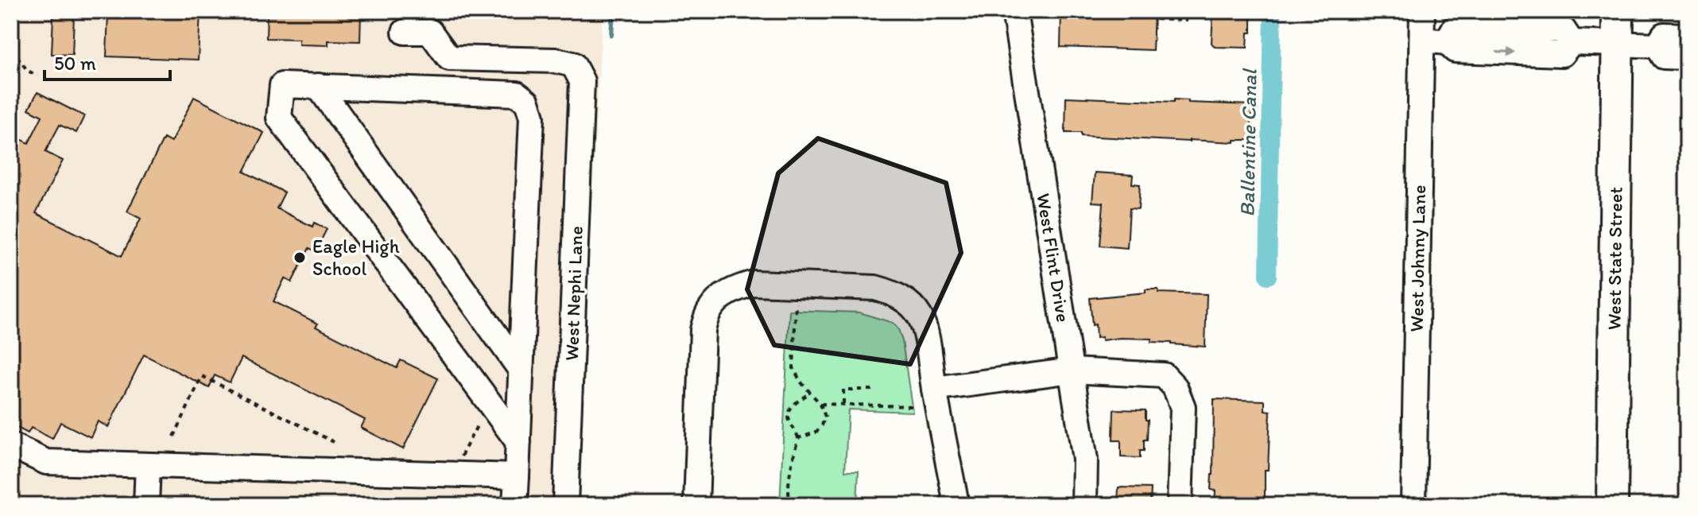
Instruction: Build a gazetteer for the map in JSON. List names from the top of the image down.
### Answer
{
  "streets": {
    "main road": ["West State Street"],
    "street": ["West Flint Drive", "West Johnny Lane", "West Nephi Lane"]
  },
  "water": ["Ballentine Canal"],
  "places": ["Eagle High School"],
  "scale_bar": "50 m"
}
